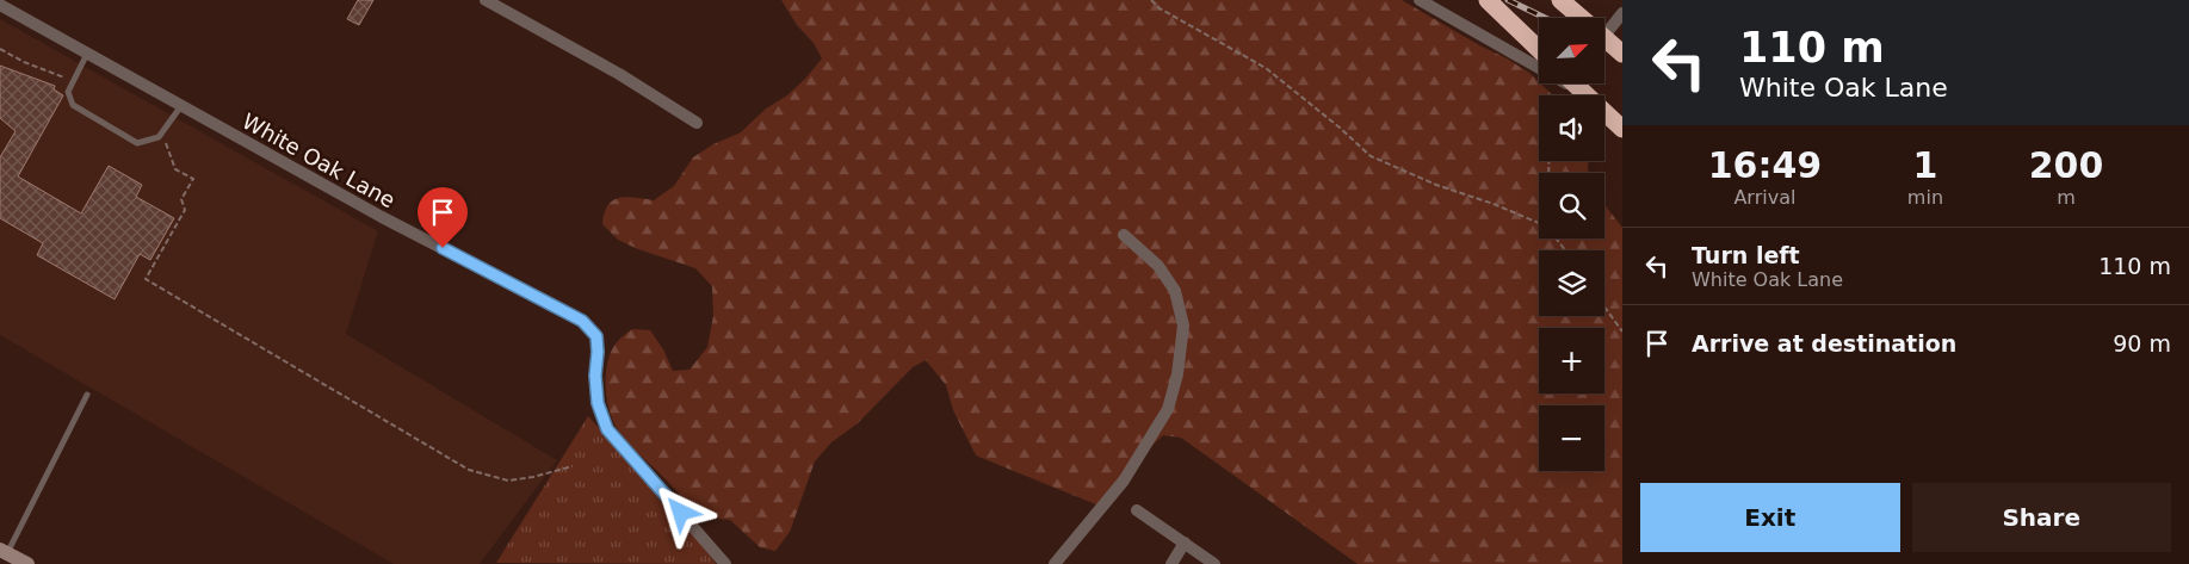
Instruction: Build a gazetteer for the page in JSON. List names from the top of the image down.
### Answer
{
  "streets": {
    "street": ["White Oak Lane"]
  },
  "north": "top right",
  "page": {
    "turn": ["110 m", "White Oak Lane"],
    "map_buttons": ["+", "−"],
    "eta": [
      "16:49",
      "Arrival",
      "1",
      "min",
      "200",
      "m"
    ],
    "list": [
      {
        "name": "Turn left",
        "note": "White Oak Lane",
        "value": "110 m"
      },
      {
        "name": "Arrive at destination",
        "value": "90 m"
      }
    ],
    "buttons": ["Exit", "Share"]
  }
}
